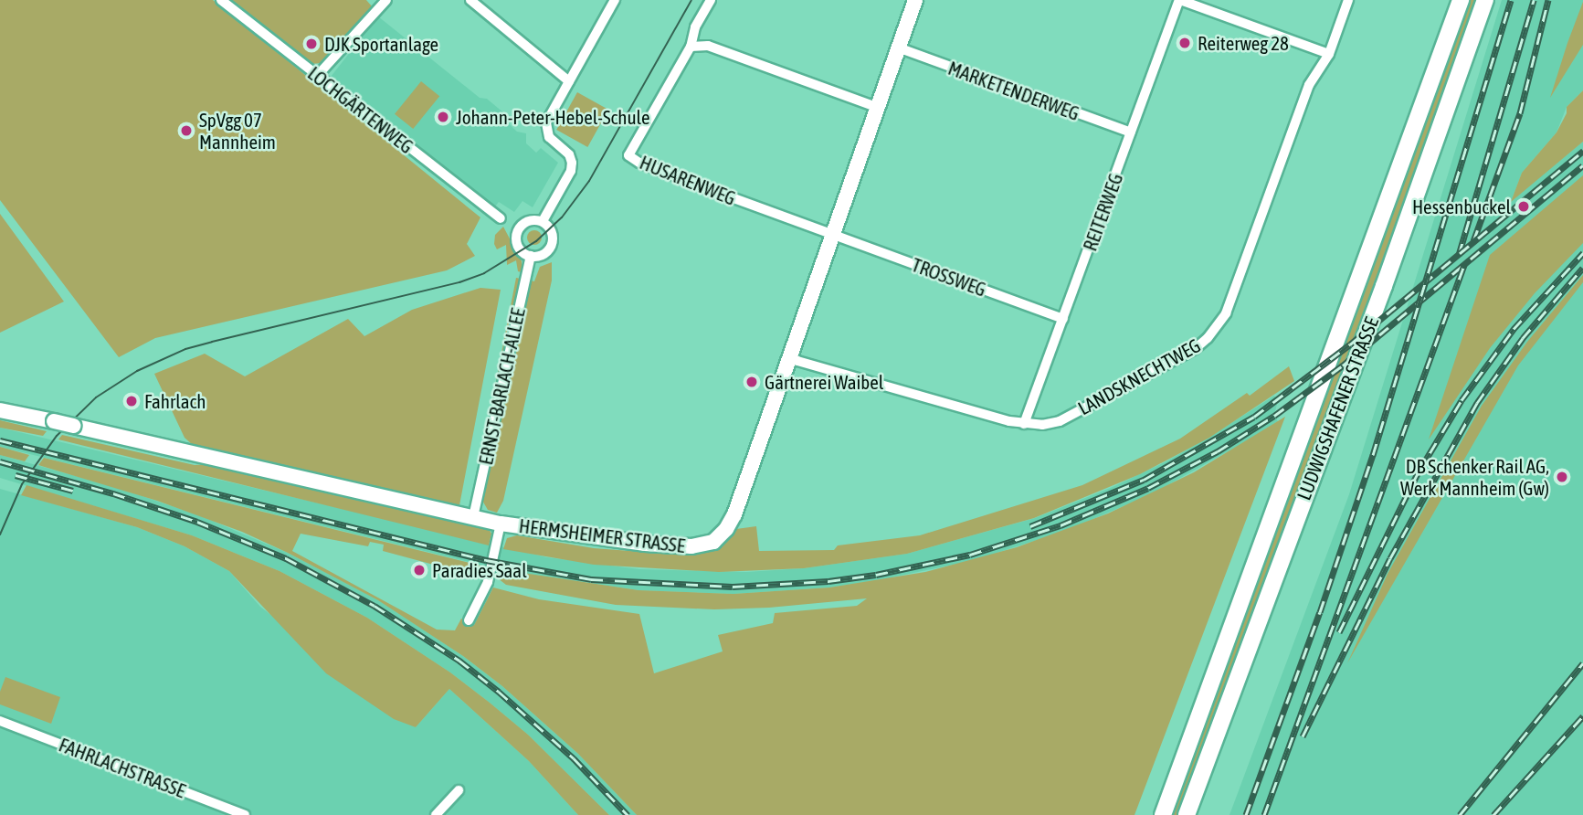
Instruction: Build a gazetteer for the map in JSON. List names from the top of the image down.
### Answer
{
  "streets": {
    "main road": ["LUDWIGSHAFENER STRASSE"],
    "street": [
      "MARKETENDERWEG",
      "LOCHGÄRTENWEG",
      "HUSARENWEG",
      "REITERWEG",
      "TROSSWEG",
      "LANDSKNECHTWEG",
      "ERNST-BARLACH-ALLEE",
      "HERMSHEIMER STRASSE",
      "FAHRLACHSTRASSE"
    ]
  },
  "crossings": [
    ["MARKETENDERWEG", "REITERWEG"],
    ["MARKETENDERWEG", "HERMSHEIMER STRASSE"],
    ["HUSARENWEG", "TROSSWEG"],
    ["HUSARENWEG", "HERMSHEIMER STRASSE"],
    ["REITERWEG", "TROSSWEG"],
    ["REITERWEG", "LANDSKNECHTWEG"],
    ["TROSSWEG", "HERMSHEIMER STRASSE"],
    ["LANDSKNECHTWEG", "HERMSHEIMER STRASSE"],
    ["ERNST-BARLACH-ALLEE", "HERMSHEIMER STRASSE"]
  ],
  "places": [
    "Reiterweg 28",
    "DJK Sportanlage",
    "Johann-Peter-Hebel-Schule",
    "SpVgg 07 Mannheim",
    "Hessenbuckel",
    "Gärtnerei Waibel",
    "Fahrlach",
    "DB Schenker Rail AG, Werk Mannheim (Gw)",
    "Paradies Saal"
  ]
}
